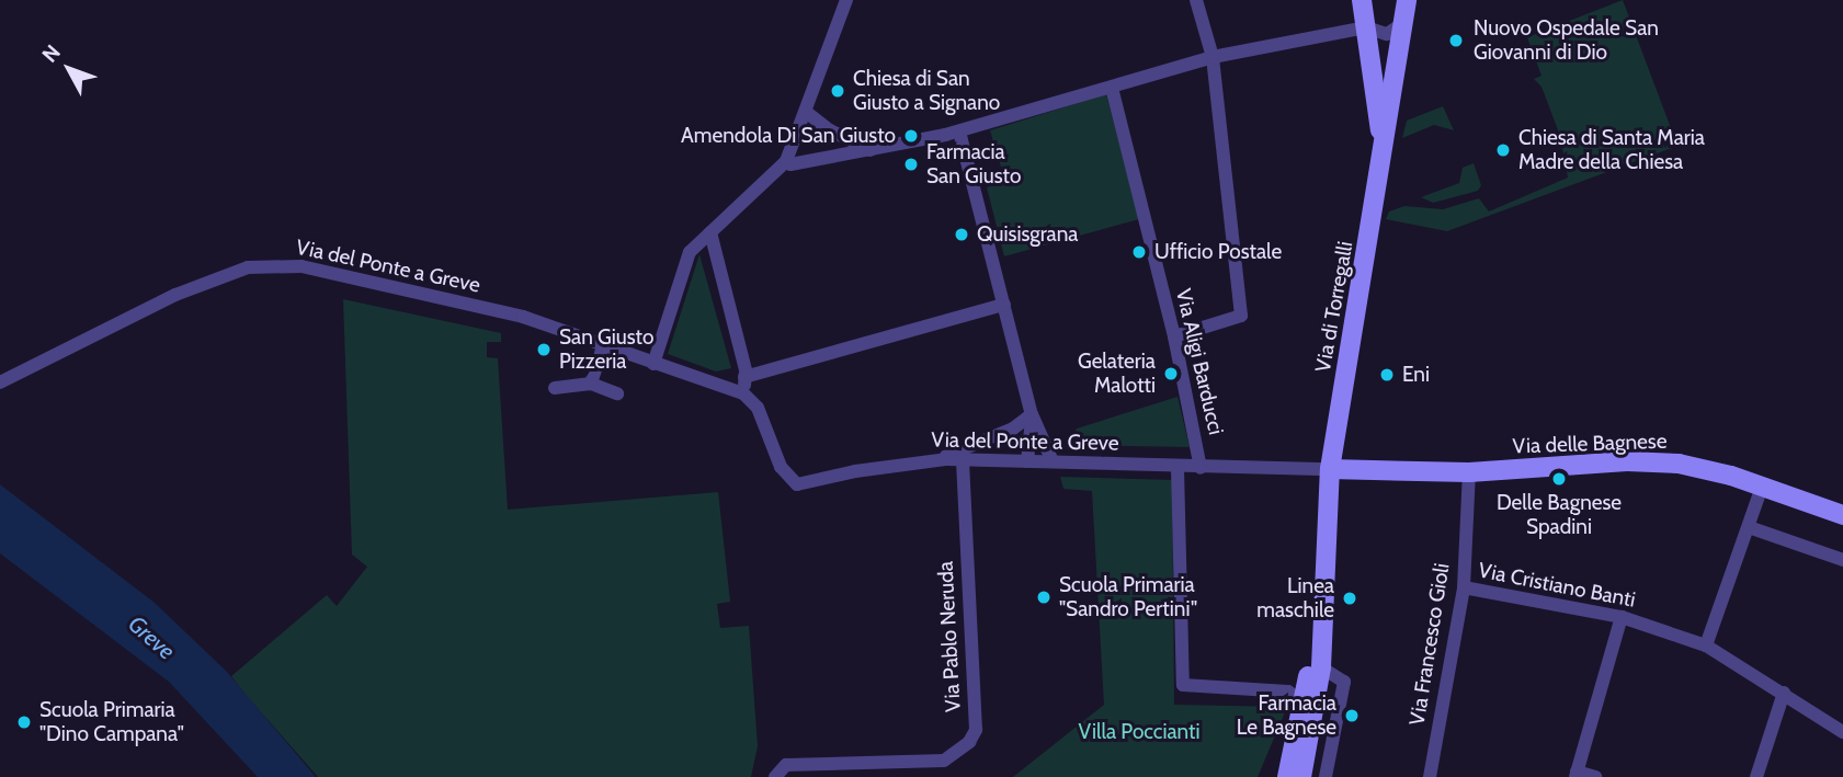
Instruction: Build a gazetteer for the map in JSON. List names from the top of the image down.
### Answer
{
  "streets": {
    "main road": ["Via di Torregalli", "Via delle Bagnese"],
    "street": [
      "Via del Ponte a Greve",
      "Via Aligi Barducci",
      "Via Cristiano Banti",
      "Via Pablo Neruda",
      "Via Francesco Gioli"
    ]
  },
  "crossings": [
    ["Via del Ponte a Greve", "Via di Torregalli"],
    ["Via del Ponte a Greve", "Via Aligi Barducci"],
    ["Via del Ponte a Greve", "Via delle Bagnese"],
    ["Via del Ponte a Greve", "Via Pablo Neruda"],
    ["Via di Torregalli", "Via delle Bagnese"],
    ["Via delle Bagnese", "Via Francesco Gioli"],
    ["Via Cristiano Banti", "Via Francesco Gioli"]
  ],
  "water": ["Greve"],
  "parks": ["Villa Poccianti"],
  "places": [
    "Nuovo Ospedale San Giovanni di Dio",
    "Chiesa di San Giusto a Signano",
    "Amendola Di San Giusto",
    "Chiesa di Santa Maria Madre della Chiesa",
    "Farmacia San Giusto",
    "Quisisgrana",
    "Ufficio Postale",
    "San Giusto Pizzeria",
    "Gelateria Malotti",
    "Eni",
    "Delle Bagnese Spadini",
    "Scuola Primaria \"Sandro Pertini\"",
    "Linea maschile",
    "Farmacia Le Bagnese",
    "Scuola Primaria \"Dino Campana\""
  ],
  "north": "top left"
}
